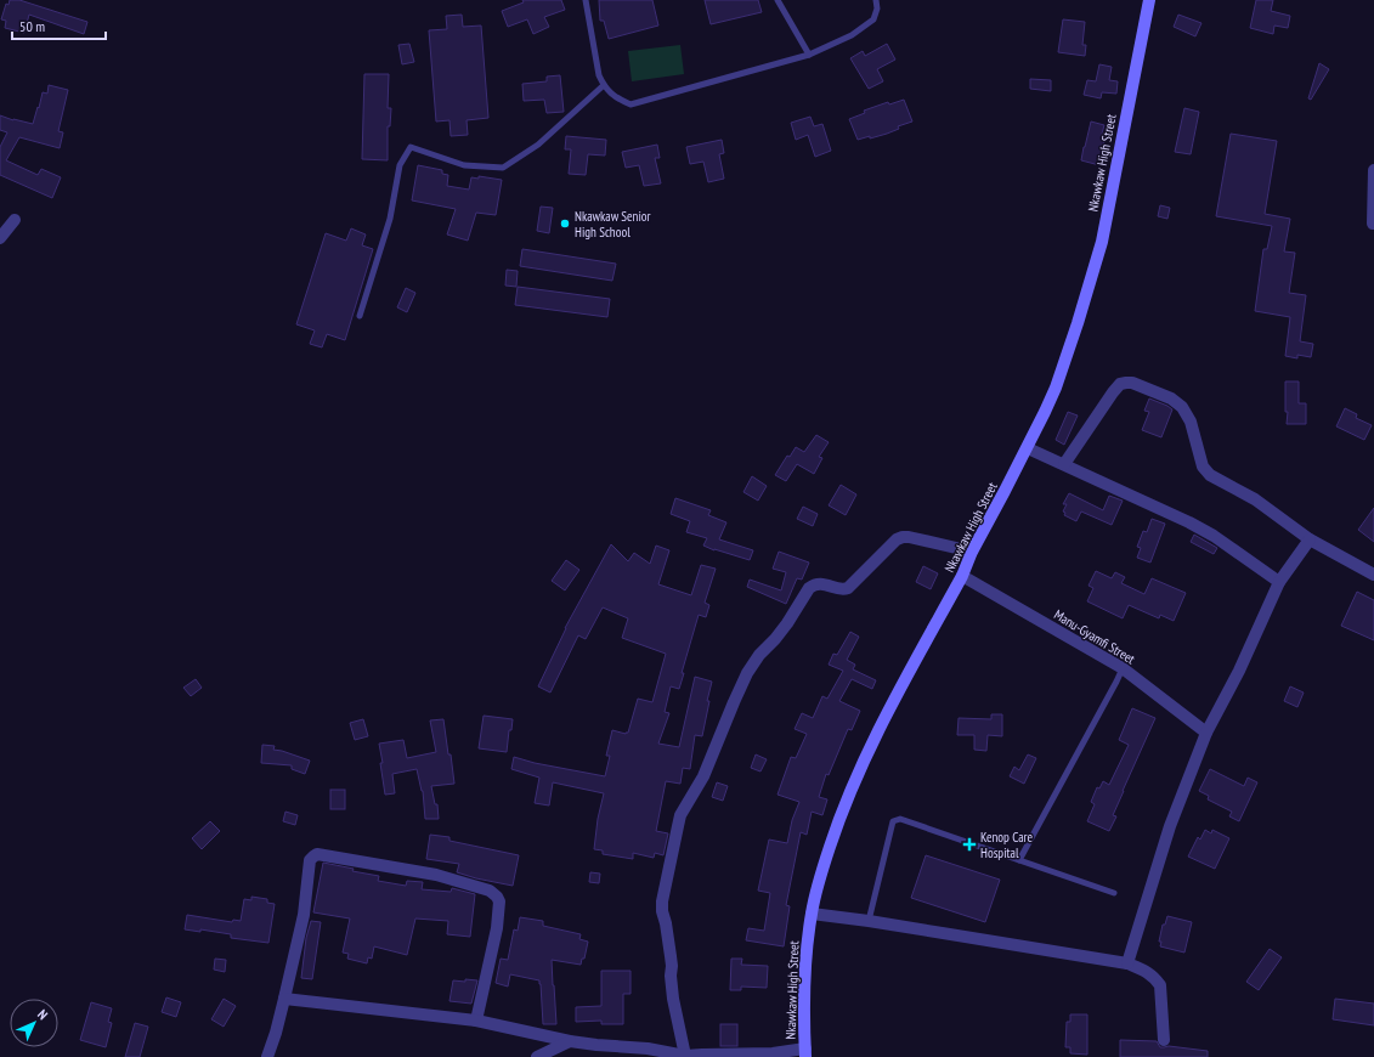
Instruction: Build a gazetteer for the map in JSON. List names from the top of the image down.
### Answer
{
  "streets": {
    "main road": ["Nkawkaw High Street"],
    "street": ["Manu-Gyamfi Street"]
  },
  "crossings": [
    ["Nkawkaw High Street", "Manu-Gyamfi Street"]
  ],
  "places": {
    "other": ["Nkawkaw Senior High School"],
    "health": ["Kenop Care Hospital"]
  },
  "scale_bar": "50 m",
  "north": "top right"
}
